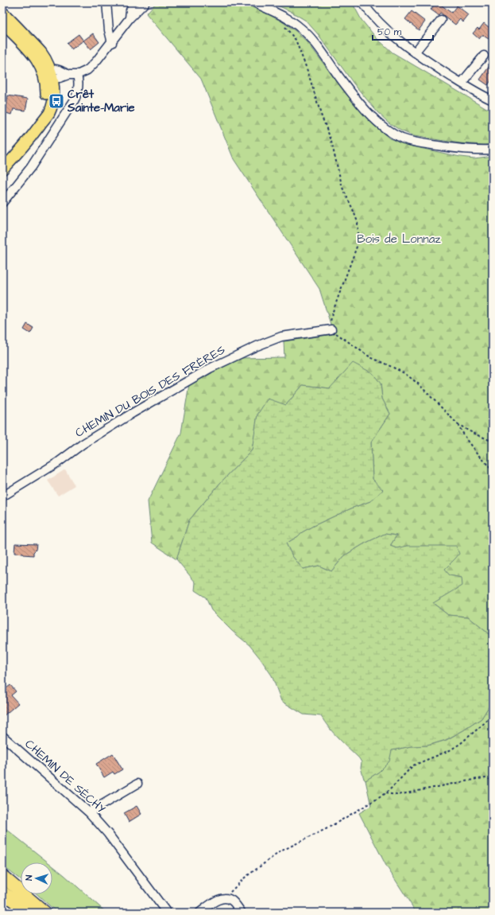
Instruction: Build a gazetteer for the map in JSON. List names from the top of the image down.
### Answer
{
  "streets": {
    "street": ["CHEMIN DU BOIS DES FRÈRES", "CHEMIN DE SÉCHY"]
  },
  "parks": ["Bois de Lonnaz"],
  "places": {
    "bus stop": ["Crêt Sainte-Marie"]
  },
  "scale_bar": "50 m",
  "north": "left"
}
